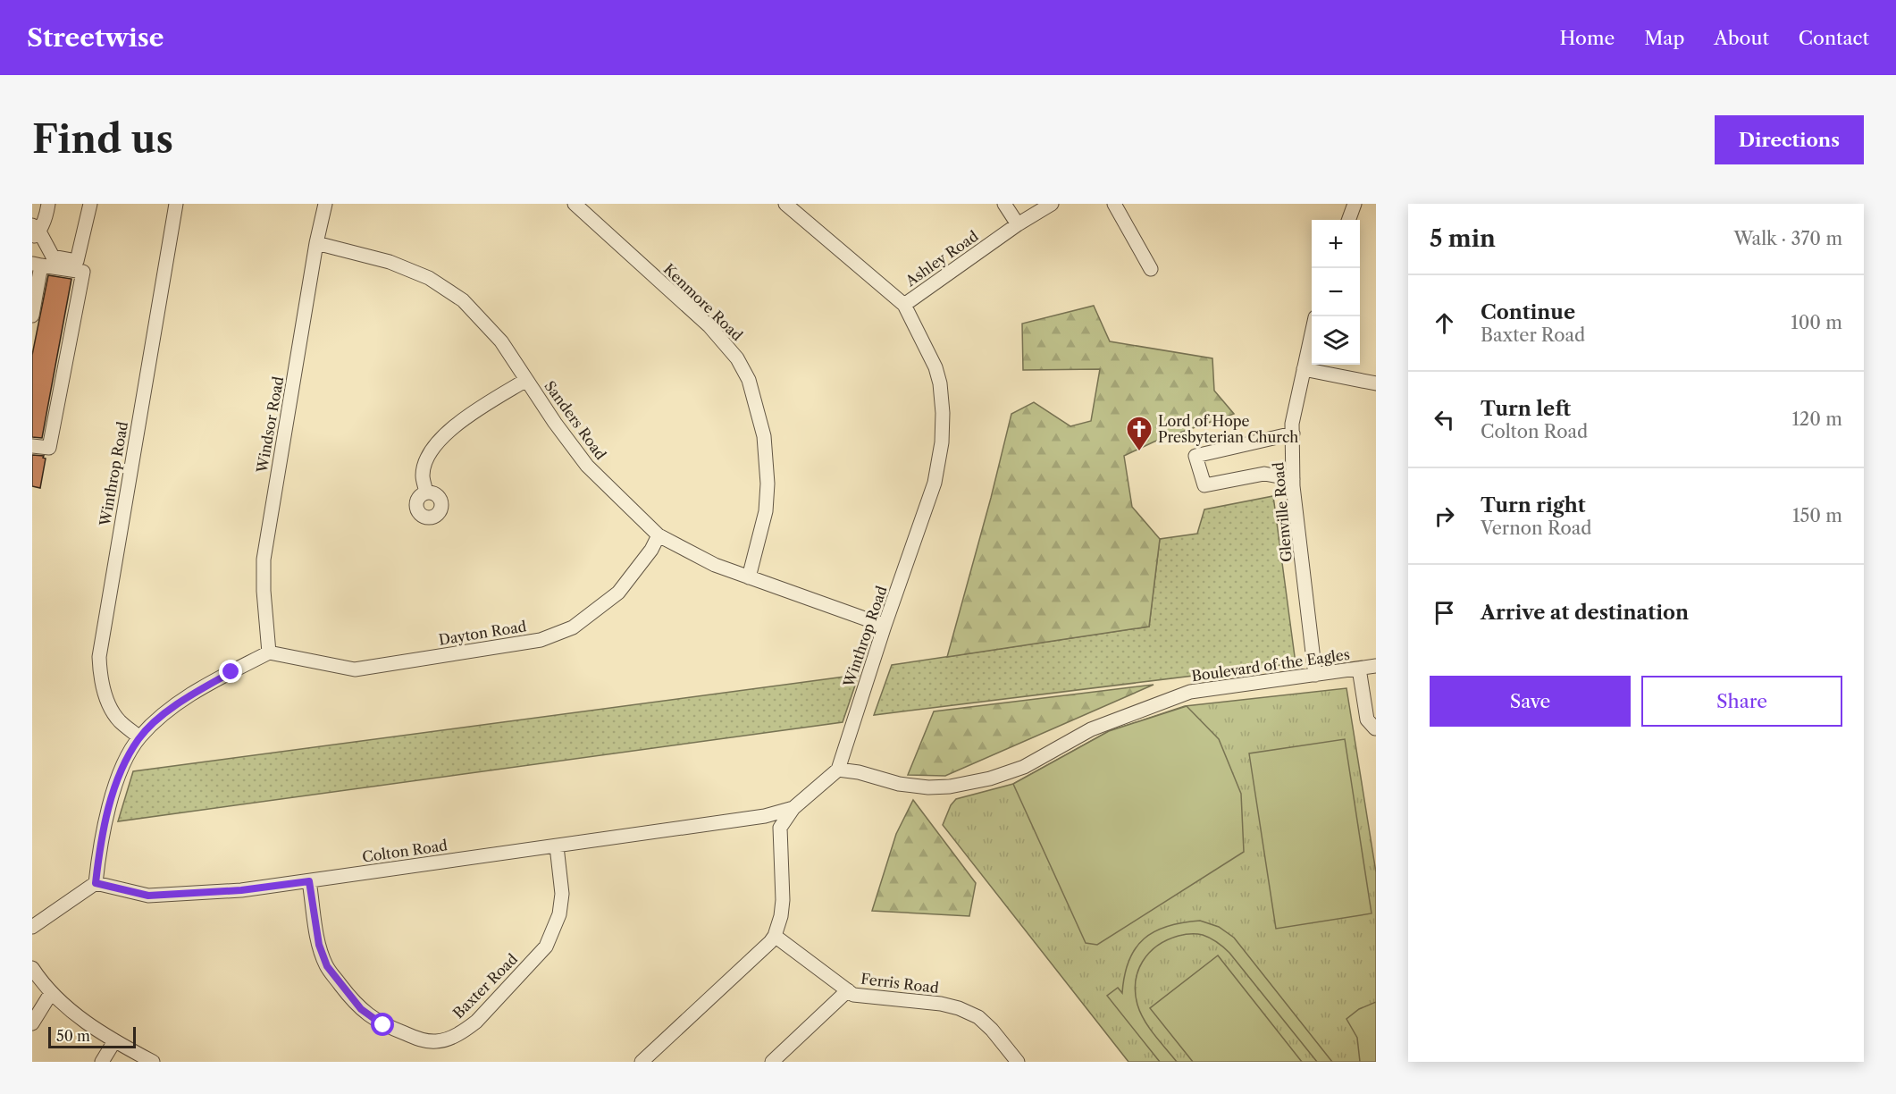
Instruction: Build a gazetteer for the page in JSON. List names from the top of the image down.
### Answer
{
  "streets": {
    "street": [
      "Ashley Road",
      "Kenmore Road",
      "Sanders Road",
      "Windsor Road",
      "Winthrop Road",
      "Glenville Road",
      "Dayton Road",
      "Boulevard of the Eagles",
      "Colton Road",
      "Ferris Road",
      "Baxter Road"
    ]
  },
  "crossings": [
    ["Ashley Road", "Winthrop Road"],
    ["Kenmore Road", "Sanders Road"],
    ["Sanders Road", "Windsor Road"],
    ["Sanders Road", "Winthrop Road"],
    ["Sanders Road", "Dayton Road"],
    ["Windsor Road", "Dayton Road"],
    ["Winthrop Road", "Boulevard of the Eagles"],
    ["Glenville Road", "Boulevard of the Eagles"],
    ["Colton Road", "Baxter Road"]
  ],
  "places": {
    "church": ["Lord of Hope Presbyterian Church"]
  },
  "scale_bar": "50 m",
  "page": {
    "header": "Streetwise",
    "nav": [
      "Home",
      "Map",
      "About",
      "Contact"
    ],
    "buttons": [
      "Directions",
      ["Save", "Share"]
    ],
    "title": "Find us",
    "heading": ["5 min", "Walk · 370 m"],
    "map_buttons": ["+", "−"],
    "list": [
      ["Continue", "Baxter Road", "100 m"],
      ["Turn left", "Colton Road", "120 m"],
      ["Turn right", "Vernon Road", "150 m"],
      "Arrive at destination"
    ],
    "scale": "50 m"
  }
}
